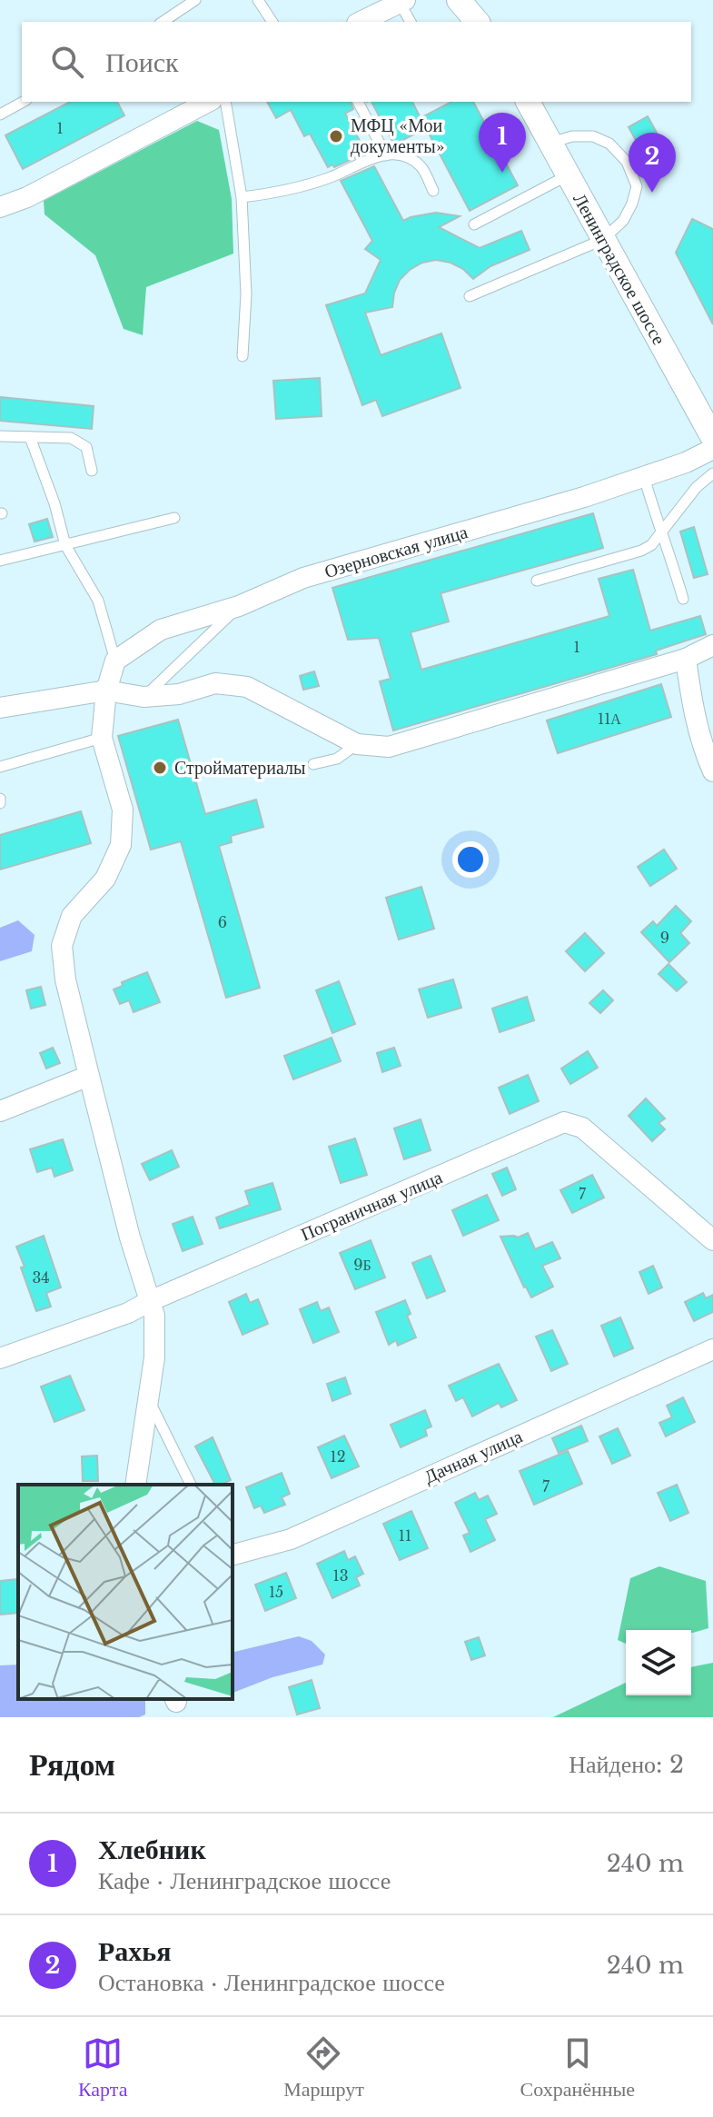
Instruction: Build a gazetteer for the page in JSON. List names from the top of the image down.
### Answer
{
  "streets": {
    "street": [
      "Ленинградское шоссе",
      "Озерновская улица",
      "Пограничная улица",
      "Дачная улица"
    ]
  },
  "places": ["МФЦ «Мои документы»", "Стройматериалы"],
  "house_numbers": [
    "1",
    "1",
    "11А",
    "6",
    "9",
    "7",
    "9Б",
    "34",
    "12",
    "7",
    "11",
    "13",
    "15"
  ],
  "page": {
    "search": "Поиск",
    "pins": ["1", "2"],
    "heading": ["Рядом", "Найдено: 2"],
    "list": [
      {
        "mark": "1",
        "name": "Хлебник",
        "note": "Кафе · Ленинградское шоссе",
        "value": "240 m"
      },
      {
        "mark": "2",
        "name": "Рахья",
        "note": "Остановка · Ленинградское шоссе",
        "value": "240 m"
      }
    ],
    "nav": ["Карта", "Маршрут", "Сохранённые"]
  }
}
